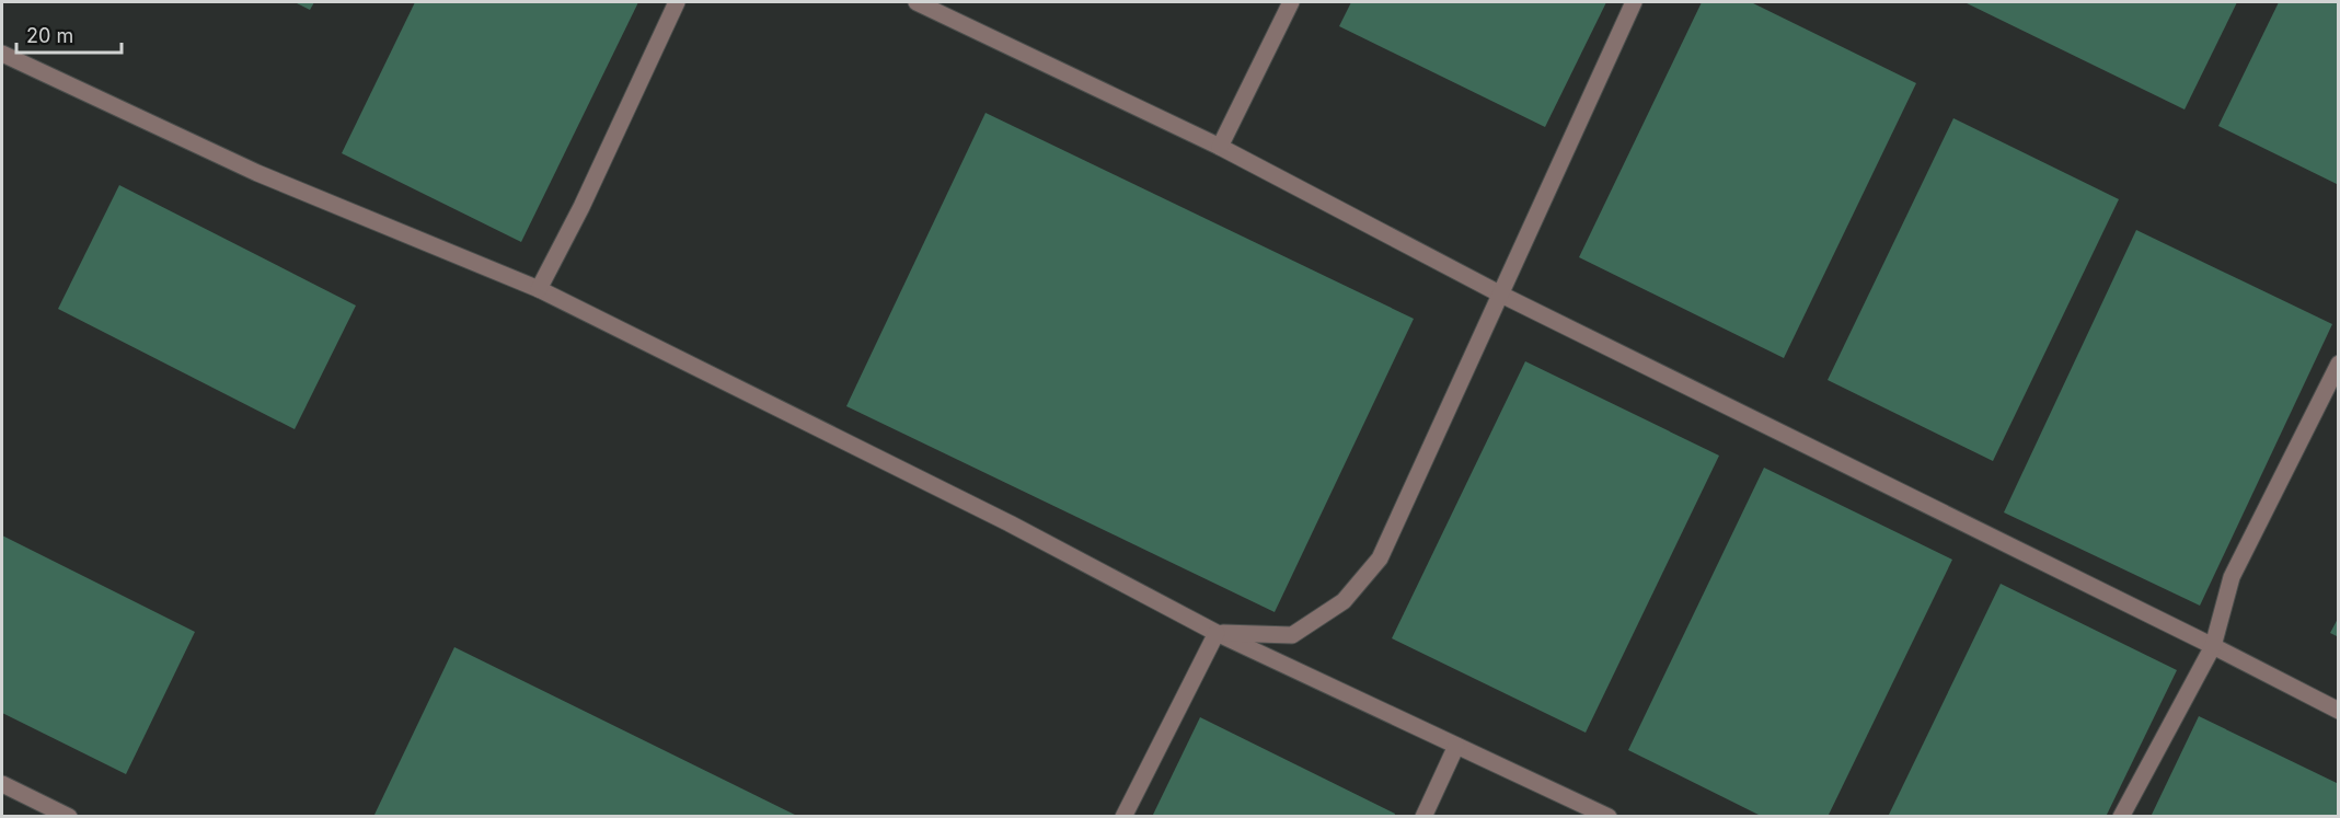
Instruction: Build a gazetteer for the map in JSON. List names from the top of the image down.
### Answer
{
  "scale_bar": "20 m"
}
